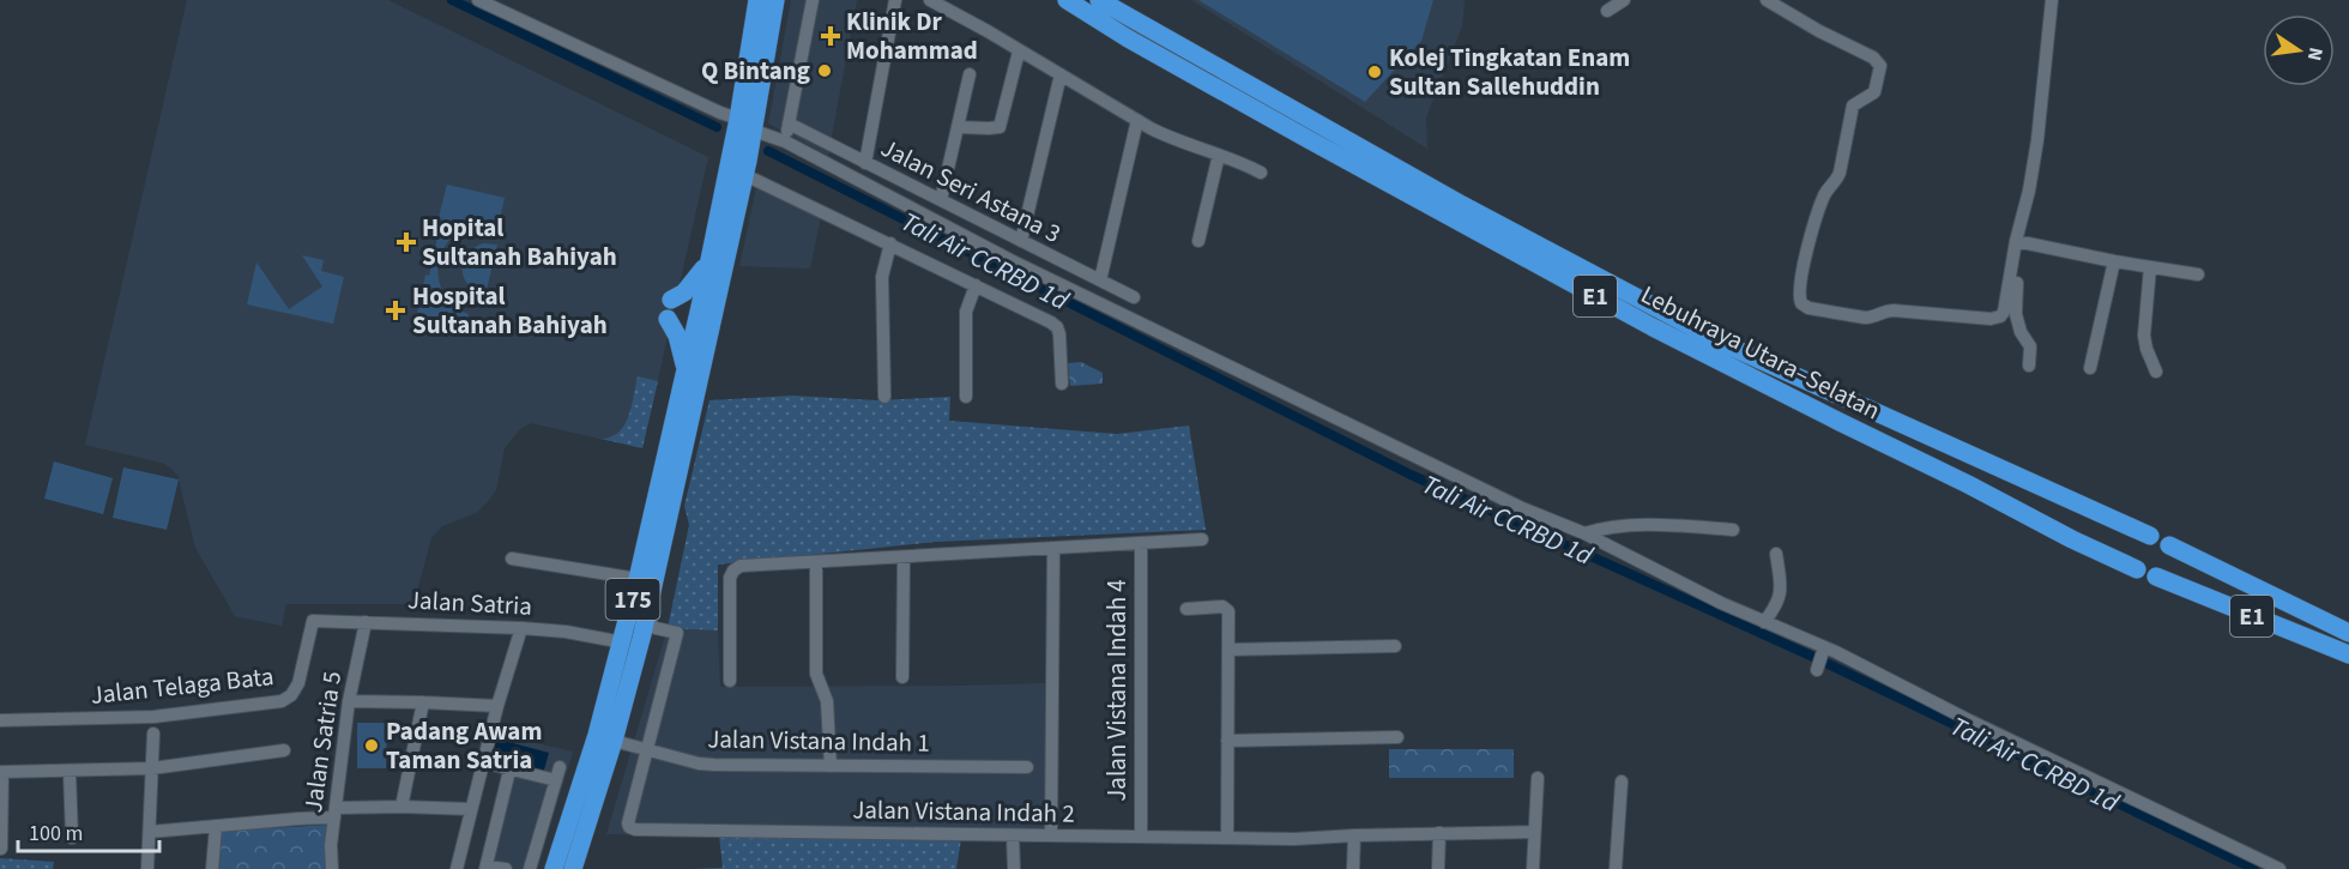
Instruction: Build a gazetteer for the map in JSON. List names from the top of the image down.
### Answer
{
  "streets": {
    "highway": ["E1", "Lebuhraya Utara–Selatan", "175"],
    "street": [
      "Jalan Seri Astana 3",
      "Jalan Satria",
      "Jalan Telaga Bata",
      "Jalan Vistana Indah 4",
      "Jalan Vistana Indah 1",
      "Jalan Satria 5",
      "Jalan Vistana Indah 2"
    ]
  },
  "crossings": [
    ["175", "Jalan Satria"],
    ["175", "Jalan Vistana Indah 1"],
    ["Jalan Satria", "Jalan Telaga Bata"],
    ["Jalan Satria", "Jalan Satria 5"],
    ["Jalan Vistana Indah 4", "Jalan Vistana Indah 2"],
    ["Jalan Vistana Indah 1", "Jalan Vistana Indah 2"]
  ],
  "water": ["Tali Air CCRBD 1d"],
  "places": {
    "health": ["Klinik Dr Mohammad", "Hopital Sultanah Bahiyah", "Hospital Sultanah Bahiyah"],
    "other": ["Q Bintang", "Kolej Tingkatan Enam Sultan Sallehuddin", "Padang Awam Taman Satria"]
  },
  "scale_bar": "100 m",
  "north": "right"
}
